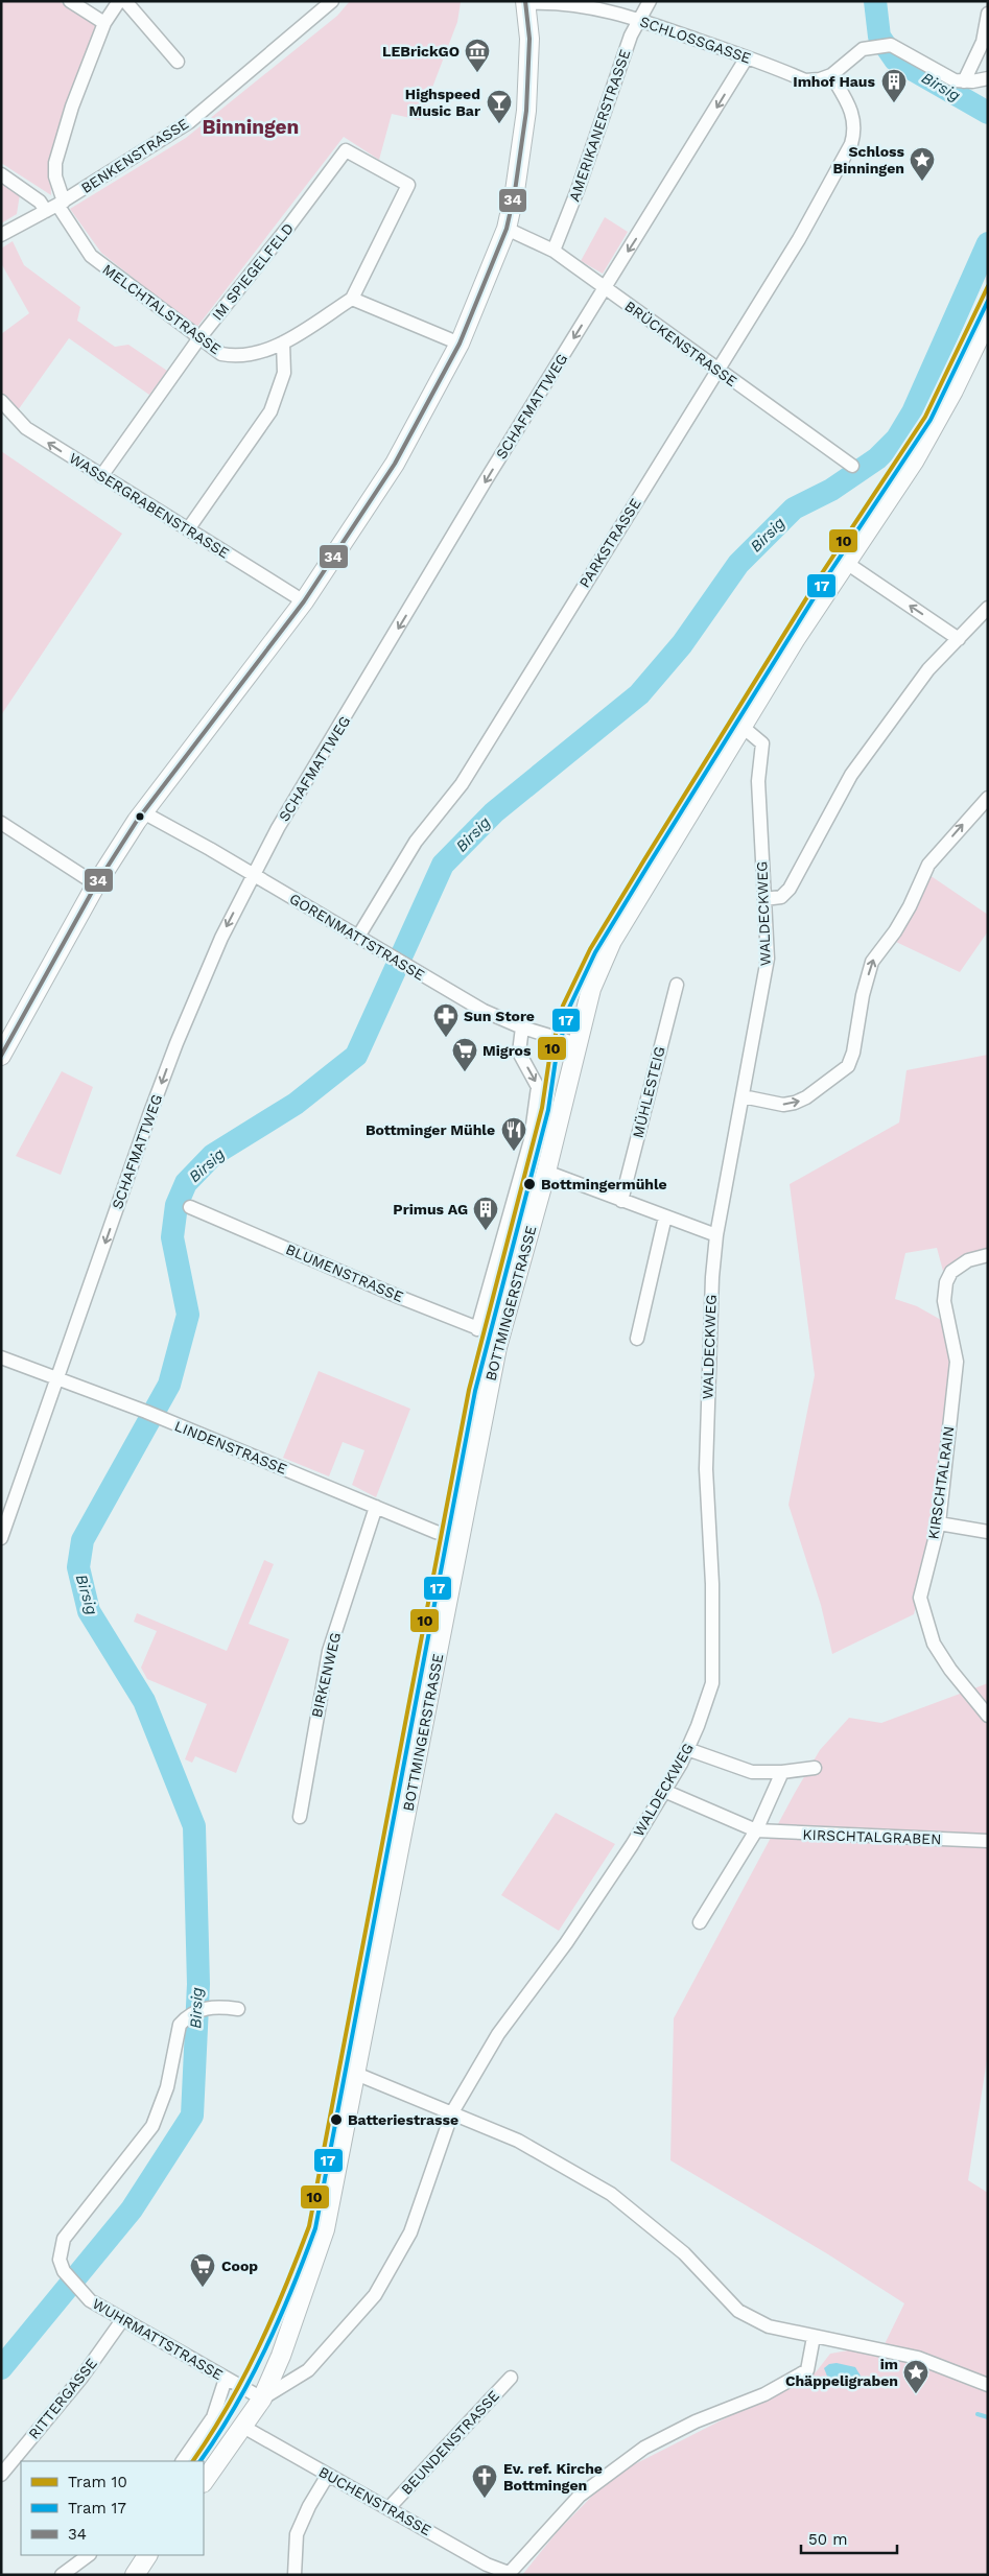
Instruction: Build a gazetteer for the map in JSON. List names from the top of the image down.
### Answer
{
  "streets": {
    "main road": ["BOTTMINGERSTRASSE"],
    "street": [
      "SCHLOSSGASSE",
      "AMERIKANERSTRASSE",
      "BENKENSTRASSE",
      "IM SPIEGELFELD",
      "MELCHTALSTRASSE",
      "BRÜCKENSTRASSE",
      "SCHAFMATTWEG",
      "WASSERGRABENSTRASSE",
      "PARKSTRASSE",
      "WALDECKWEG",
      "GORENMATTSTRASSE",
      "MÜHLESTEIG",
      "BLUMENSTRASSE",
      "LINDENSTRASSE",
      "KIRSCHTALRAIN",
      "BIRKENWEG",
      "KIRSCHTALGRABEN",
      "WUHRMATTSTRASSE",
      "RITTERGASSE",
      "BEUNDENSTRASSE",
      "BUCHENSTRASSE"
    ]
  },
  "crossings": [
    ["SCHLOSSGASSE", "AMERIKANERSTRASSE"],
    ["SCHLOSSGASSE", "SCHAFMATTWEG"],
    ["SCHLOSSGASSE", "PARKSTRASSE"],
    ["AMERIKANERSTRASSE", "BRÜCKENSTRASSE"],
    ["BENKENSTRASSE", "MELCHTALSTRASSE"],
    ["IM SPIEGELFELD", "MELCHTALSTRASSE"],
    ["IM SPIEGELFELD", "WASSERGRABENSTRASSE"],
    ["BRÜCKENSTRASSE", "SCHAFMATTWEG"],
    ["BRÜCKENSTRASSE", "PARKSTRASSE"],
    ["SCHAFMATTWEG", "GORENMATTSTRASSE"],
    ["SCHAFMATTWEG", "LINDENSTRASSE"],
    ["PARKSTRASSE", "GORENMATTSTRASSE"],
    ["WALDECKWEG", "BOTTMINGERSTRASSE"],
    ["WALDECKWEG", "KIRSCHTALGRABEN"],
    ["WALDECKWEG", "WUHRMATTSTRASSE"],
    ["GORENMATTSTRASSE", "BOTTMINGERSTRASSE"],
    ["BLUMENSTRASSE", "BOTTMINGERSTRASSE"],
    ["BOTTMINGERSTRASSE", "LINDENSTRASSE"],
    ["BOTTMINGERSTRASSE", "WUHRMATTSTRASSE"],
    ["BOTTMINGERSTRASSE", "BUCHENSTRASSE"],
    ["LINDENSTRASSE", "BIRKENWEG"],
    ["WUHRMATTSTRASSE", "RITTERGASSE"],
    ["BEUNDENSTRASSE", "BUCHENSTRASSE"]
  ],
  "one_way": ["SCHAFMATTWEG"],
  "districts": ["Binningen"],
  "water": ["Birsig"],
  "places": {
    "museum": ["LEBrickGO"],
    "building": ["Imhof Haus", "Primus AG"],
    "bar": ["Highspeed Music Bar"],
    "place": ["Schloss Binningen", "im Chäppeligraben"],
    "pharmacy": ["Sun Store"],
    "supermarket": ["Migros", "Coop"],
    "restaurant": ["Bottminger Mühle"],
    "other": ["Bottmingermühle", "Batteriestrasse"],
    "church": ["Ev. ref. Kirche Bottmingen"]
  },
  "lines": ["transit line 34", "tram line 10", "tram line 17"],
  "legend": ["Tram 10", "Tram 17", "34"],
  "scale_bar": "50 m"
}
